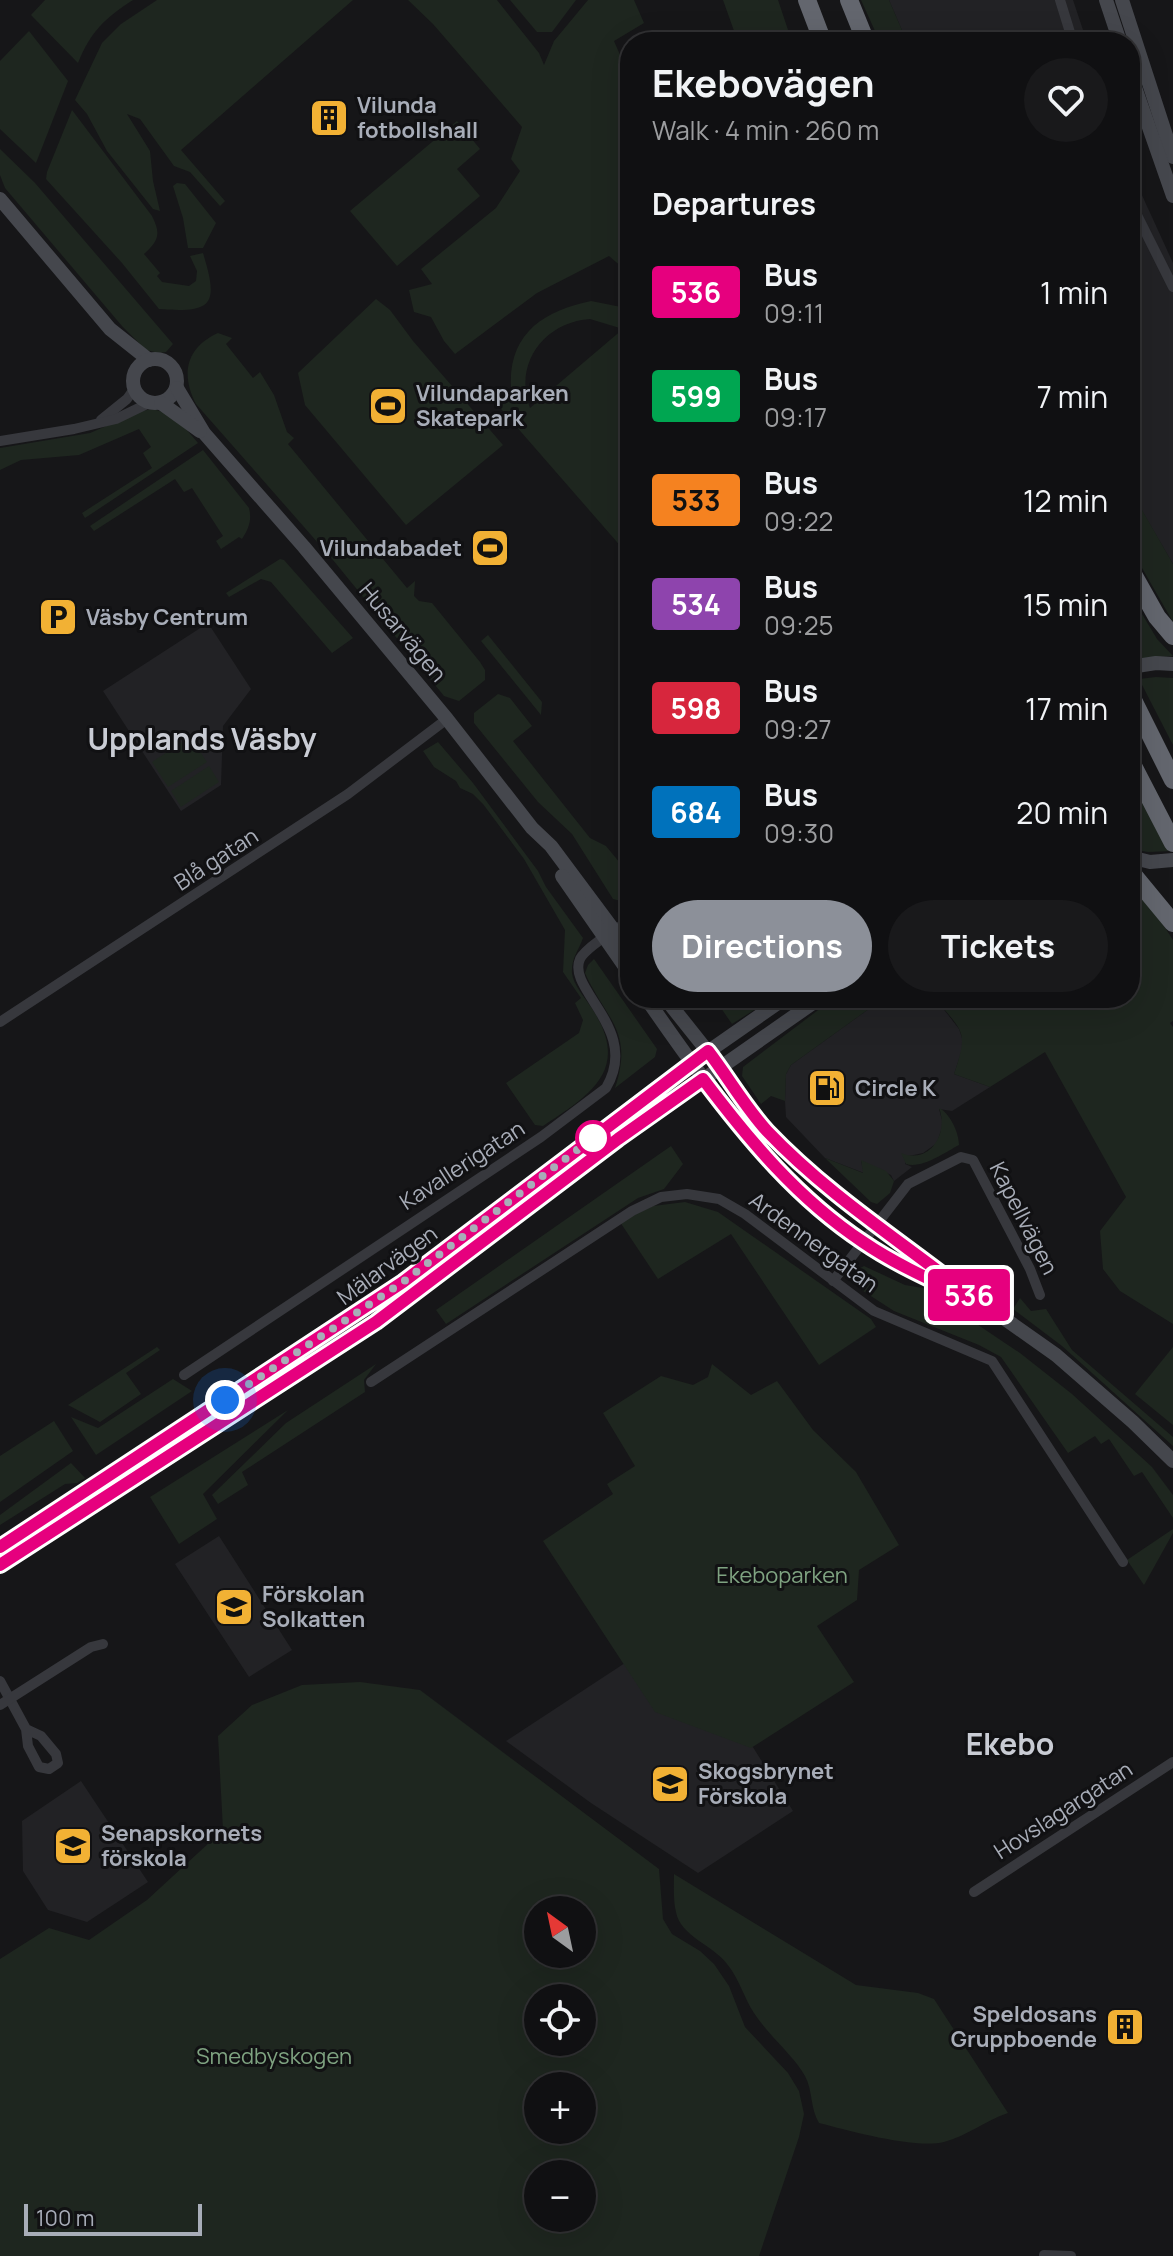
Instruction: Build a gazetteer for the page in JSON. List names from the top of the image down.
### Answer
{
  "streets": {
    "main road": ["Husarvägen", "Mälarvägen"],
    "street": [
      "Blå gatan",
      "Kavallerigatan",
      "Kapellvägen",
      "Ardennergatan",
      "Hovslagargatan"
    ]
  },
  "crossings": [
    ["Husarvägen", "Blå gatan"],
    ["Husarvägen", "Kavallerigatan"],
    ["Kapellvägen", "Ardennergatan"]
  ],
  "districts": ["Upplands Väsby", "Ekebo"],
  "parks": ["Ekeboparken", "Smedbyskogen"],
  "places": {
    "building": ["Vilunda fotbollshall", "Speldosans Gruppboende"],
    "sports": ["Vilundaparken Skatepark", "Vilundabadet"],
    "parking": ["Väsby Centrum"],
    "fuel station": ["Circle K"],
    "school or university": ["Förskolan Solkatten", "Skogsbrynet Förskola", "Senapskornets förskola"]
  },
  "lines": ["bus line 536"],
  "scale_bar": "100 m",
  "north": "top left",
  "page": {
    "on_map": "536",
    "heading": [
      ["Ekebovägen", "Walk · 4 min · 260 m"],
      "Departures"
    ],
    "list": [
      {
        "mark": "536",
        "name": "Bus",
        "note": "09:11",
        "value": "1 min"
      },
      {
        "mark": "599",
        "name": "Bus",
        "note": "09:17",
        "value": "7 min"
      },
      {
        "mark": "533",
        "name": "Bus",
        "note": "09:22",
        "value": "12 min"
      },
      {
        "mark": "534",
        "name": "Bus",
        "note": "09:25",
        "value": "15 min"
      },
      {
        "mark": "598",
        "name": "Bus",
        "note": "09:27",
        "value": "17 min"
      },
      {
        "mark": "684",
        "name": "Bus",
        "note": "09:30",
        "value": "20 min"
      }
    ],
    "buttons": ["Directions", "Tickets"],
    "map_buttons": ["+", "−"],
    "scale": "100 m"
  }
}
